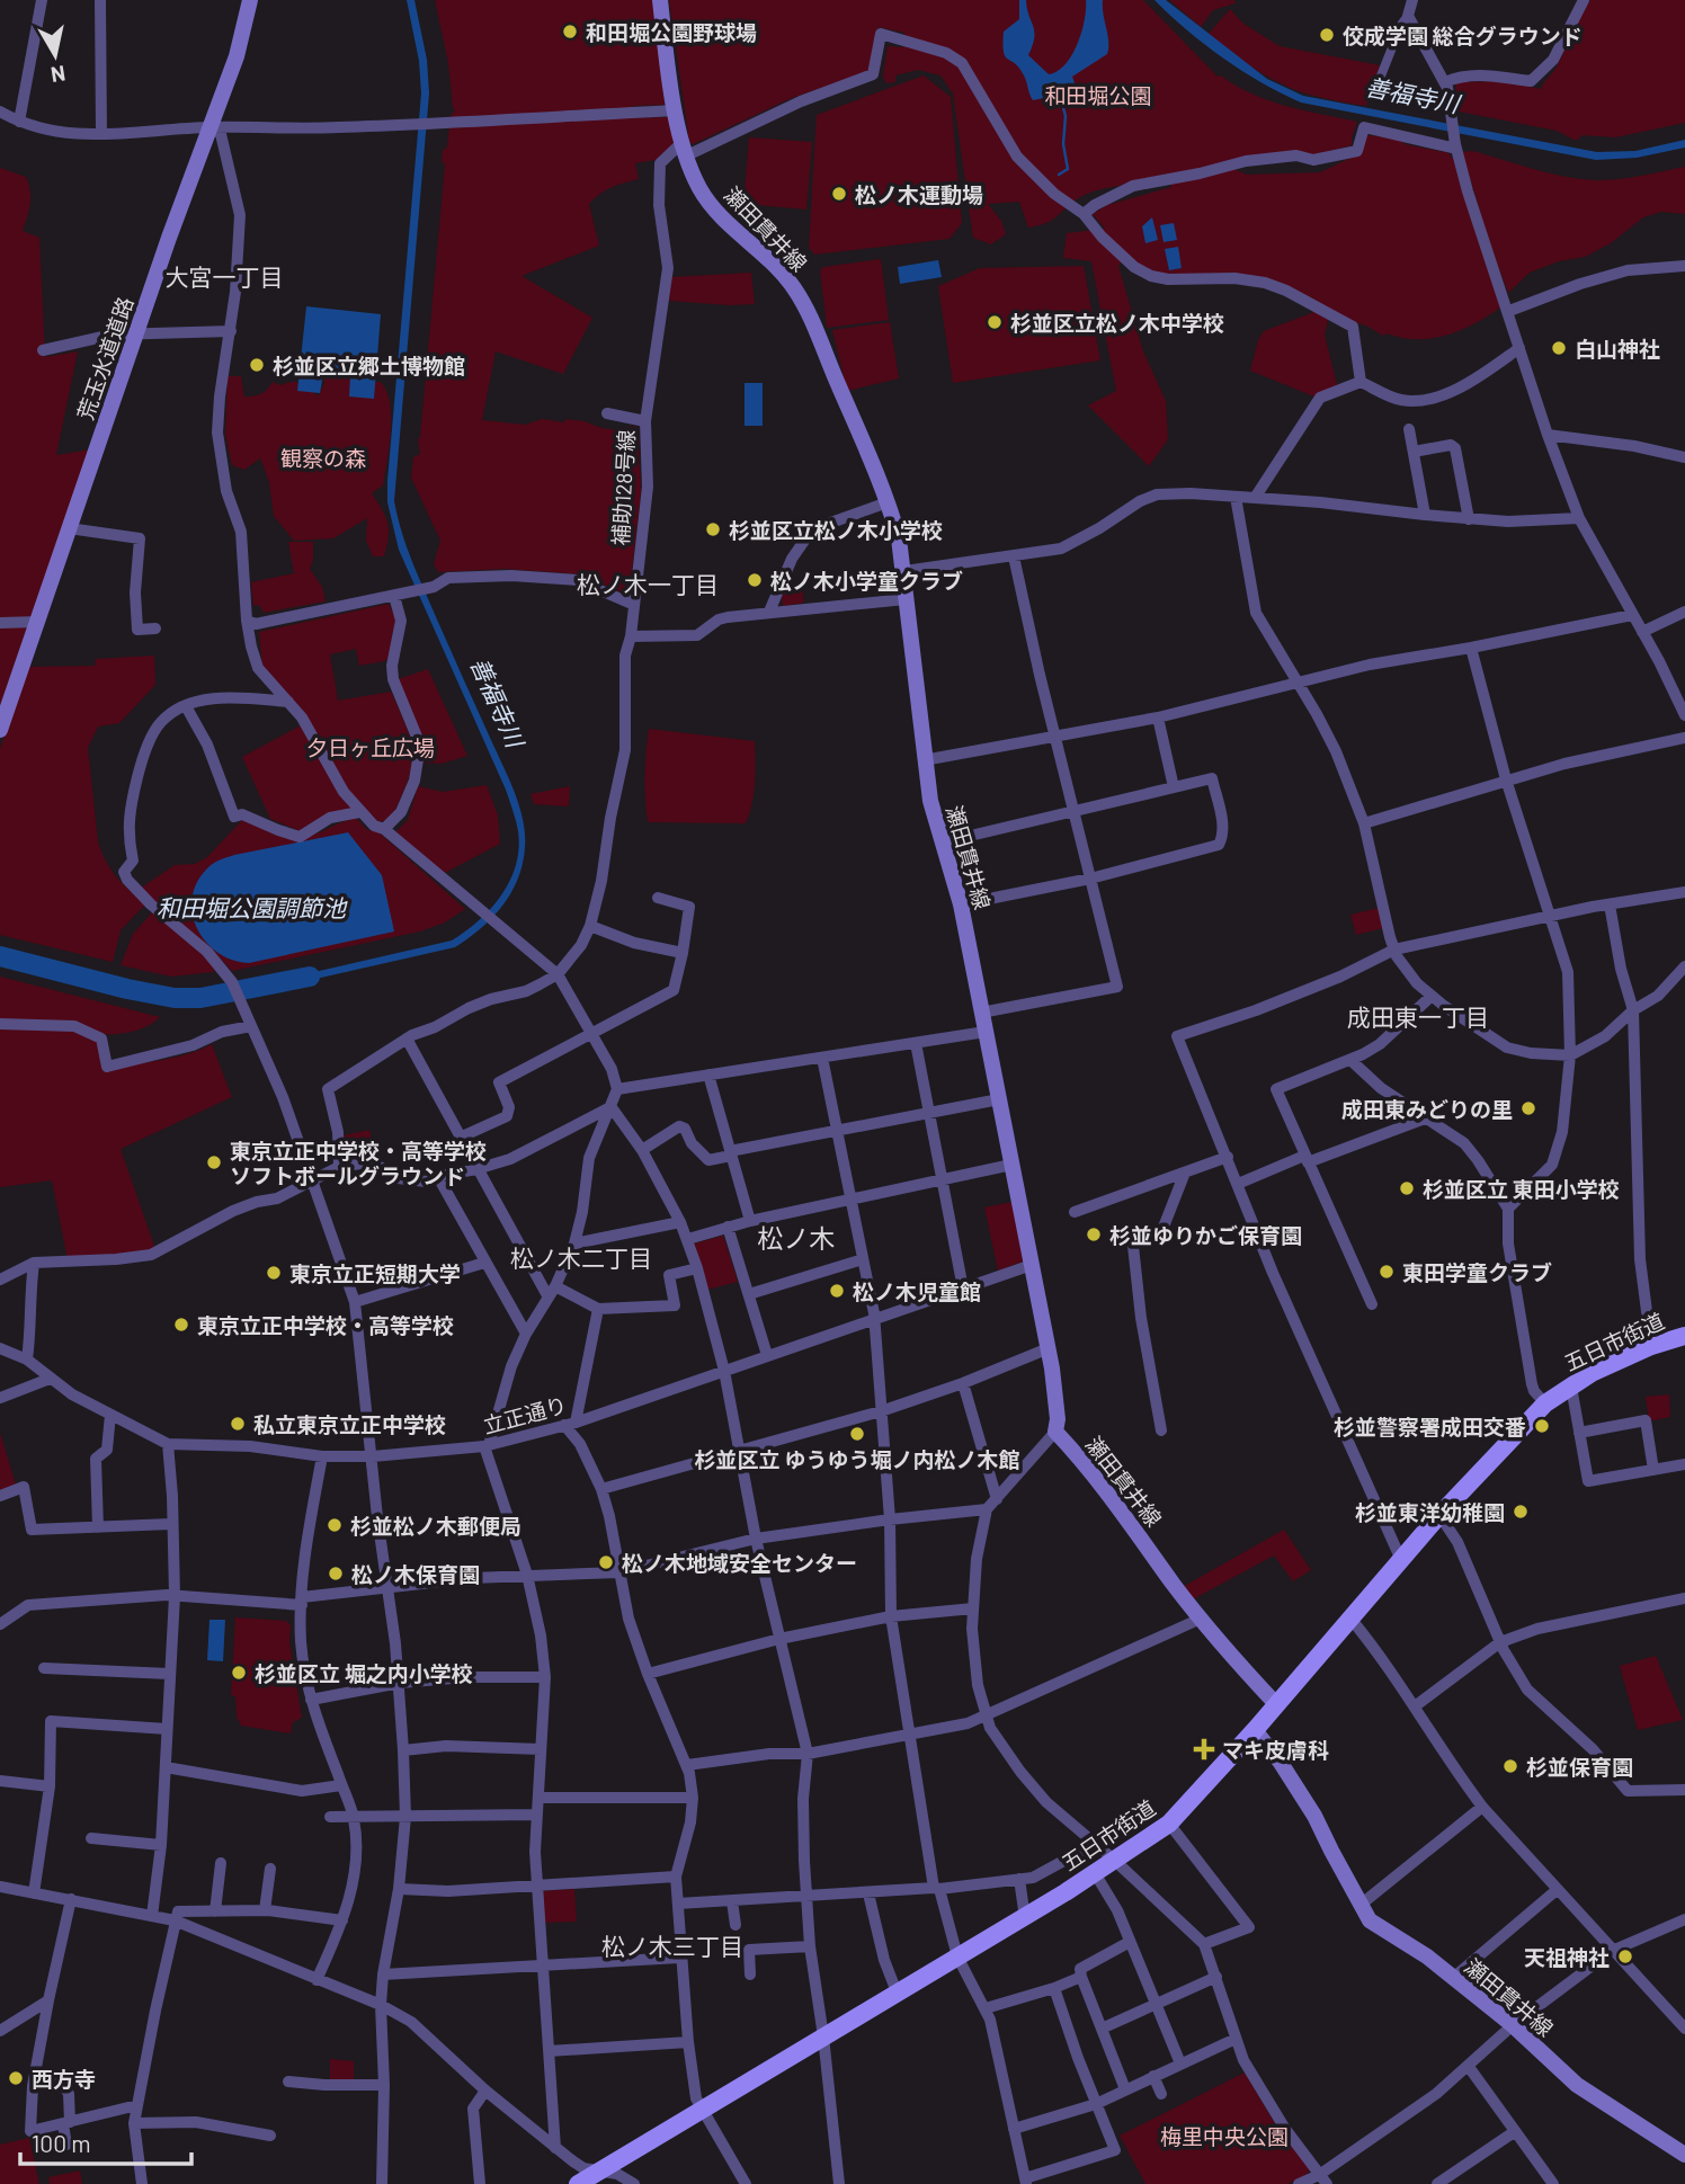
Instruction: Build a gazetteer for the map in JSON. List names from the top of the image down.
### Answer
{
  "streets": {
    "main road": ["瀬田貫井線", "荒玉水道道路", "五日市街道"],
    "street": ["補助128号線", "立正通り"]
  },
  "crossings": [
    ["瀬田貫井線", "補助128号線"],
    ["瀬田貫井線", "五日市街道"],
    ["瀬田貫井線", "立正通り"]
  ],
  "districts": [
    "大宮一丁目",
    "松ノ木一丁目",
    "成田東一丁目",
    "松ノ木",
    "松ノ木二丁目",
    "松ノ木三丁目"
  ],
  "water": ["善福寺川", "和田堀公園調節池"],
  "parks": [
    "和田堀公園",
    "観察の森",
    "夕日ヶ丘広場",
    "梅里中央公園"
  ],
  "places": {
    "other": [
      "和田堀公園野球場",
      "佼成学園 総合グラウンド",
      "松ノ木運動場",
      "杉並区立松ノ木中学校",
      "白山神社",
      "杉並区立郷土博物館",
      "杉並区立松ノ木小学校",
      "松ノ木小学童クラブ",
      "成田東みどりの里",
      "東京立正中学校・高等学校 ソフトボールグラウンド",
      "杉並区立 東田小学校",
      "杉並ゆりかご保育園",
      "東田学童クラブ",
      "東京立正短期大学",
      "松ノ木児童館",
      "東京立正中学校・高等学校",
      "私立東京立正中学校",
      "杉並警察署成田交番",
      "杉並区立 ゆうゆう堀ノ内松ノ木館",
      "杉並東洋幼稚園",
      "杉並松ノ木郵便局",
      "松ノ木地域安全センター",
      "松ノ木保育園",
      "杉並区立 堀之内小学校",
      "杉並保育園",
      "天祖神社",
      "西方寺"
    ],
    "health": ["マキ皮膚科"]
  },
  "scale_bar": "100 m",
  "north": "bottom"
}
